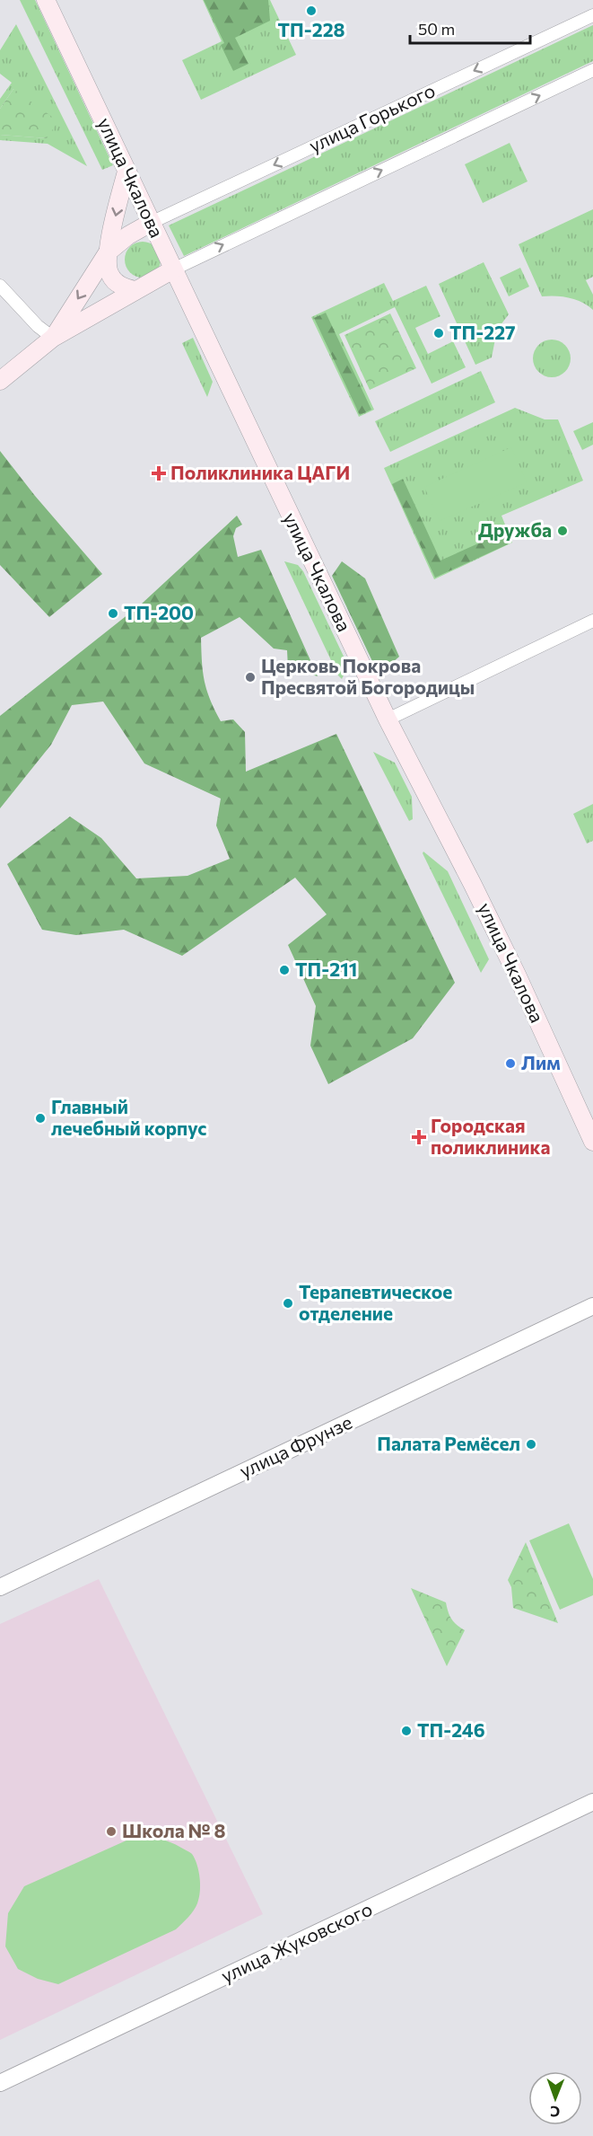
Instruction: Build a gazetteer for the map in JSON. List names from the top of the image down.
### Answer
{
  "streets": {
    "main road": ["улица Чкалова"],
    "street": ["улица Горького", "улица Фрунзе", "улица Жуковского"]
  },
  "crossings": [
    ["улица Горького", "улица Чкалова"]
  ],
  "places": {
    "other": [
      "ТП-228",
      "ТП-227",
      "Дружба",
      "ТП-200",
      "Церковь Покрова Пресвятой Богородицы",
      "ТП-211",
      "Лим",
      "Главный лечебный корпус",
      "Терапевтическое отделение",
      "Палата Ремёсел",
      "ТП-246",
      "Школа № 8"
    ],
    "health": ["Поликлиника ЦАГИ", "Городская поликлиника"]
  },
  "scale_bar": "50 m",
  "north": "bottom"
}
